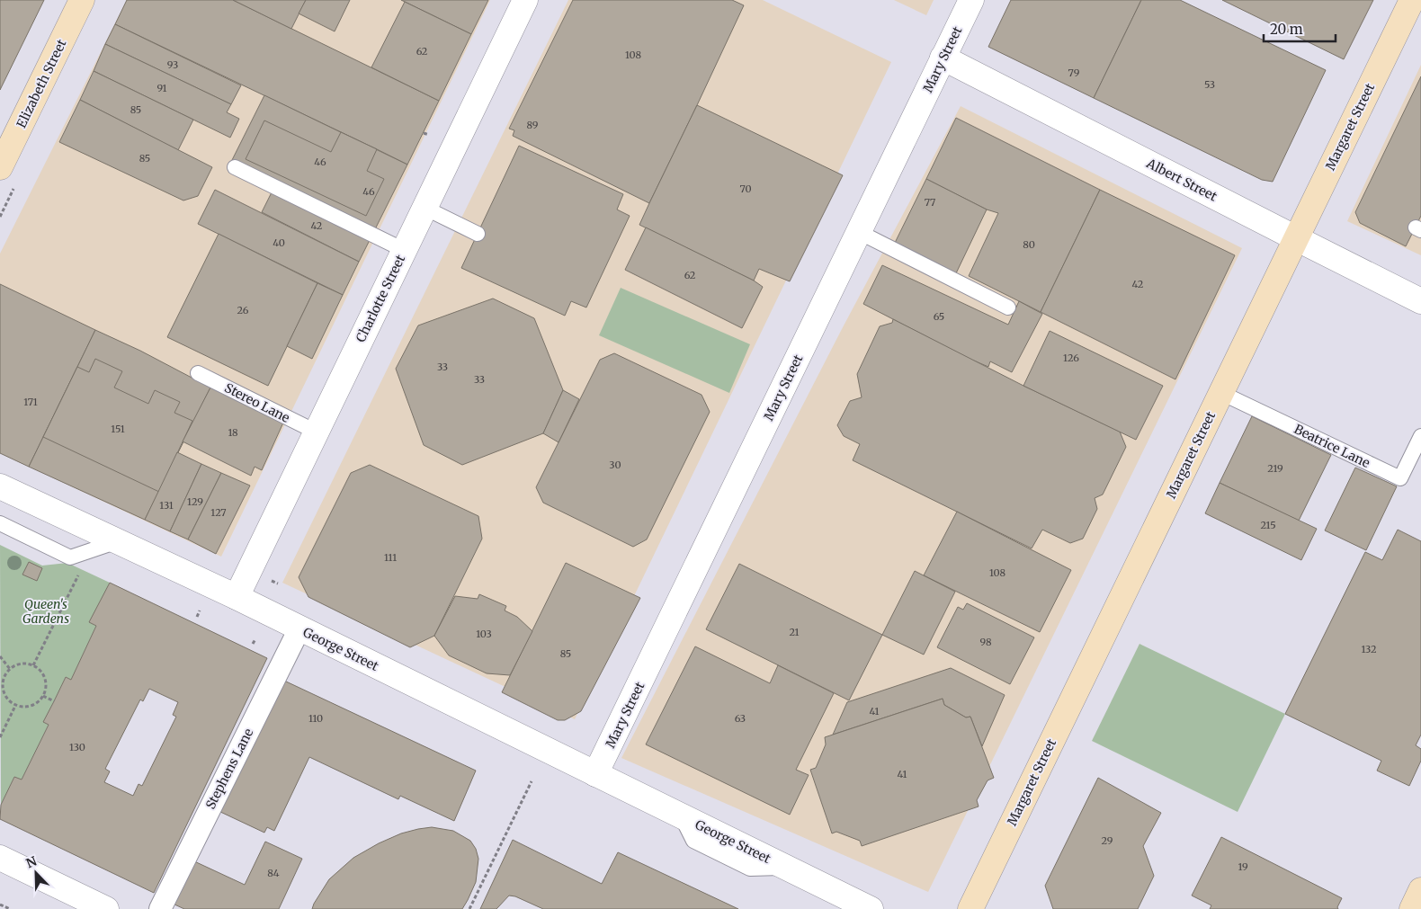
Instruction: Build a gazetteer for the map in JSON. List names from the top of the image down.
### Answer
{
  "streets": {
    "main road": ["Elizabeth Street", "Margaret Street"],
    "street": [
      "Mary Street",
      "Albert Street",
      "Charlotte Street",
      "George Street",
      "Stephens Lane"
    ],
    "lane": ["Stereo Lane", "Beatrice Lane"]
  },
  "crossings": [
    ["Mary Street", "Albert Street"],
    ["Mary Street", "George Street"],
    ["Margaret Street", "Albert Street"],
    ["Margaret Street", "Beatrice Lane"],
    ["Charlotte Street", "Stereo Lane"],
    ["Charlotte Street", "George Street"],
    ["George Street", "Stephens Lane"]
  ],
  "parks": ["Queen's Gardens"],
  "house_numbers": [
    "62",
    "108",
    "93",
    "79",
    "53",
    "91",
    "85",
    "89",
    "85",
    "46",
    "70",
    "46",
    "77",
    "42",
    "40",
    "80",
    "62",
    "42",
    "26",
    "65",
    "126",
    "33",
    "33",
    "171",
    "151",
    "18",
    "30",
    "219",
    "129",
    "131",
    "127",
    "215",
    "111",
    "108",
    "21",
    "103",
    "98",
    "132",
    "85",
    "41",
    "110",
    "63",
    "130",
    "41",
    "29",
    "19",
    "84"
  ],
  "scale_bar": "20 m",
  "north": "top left"
}
